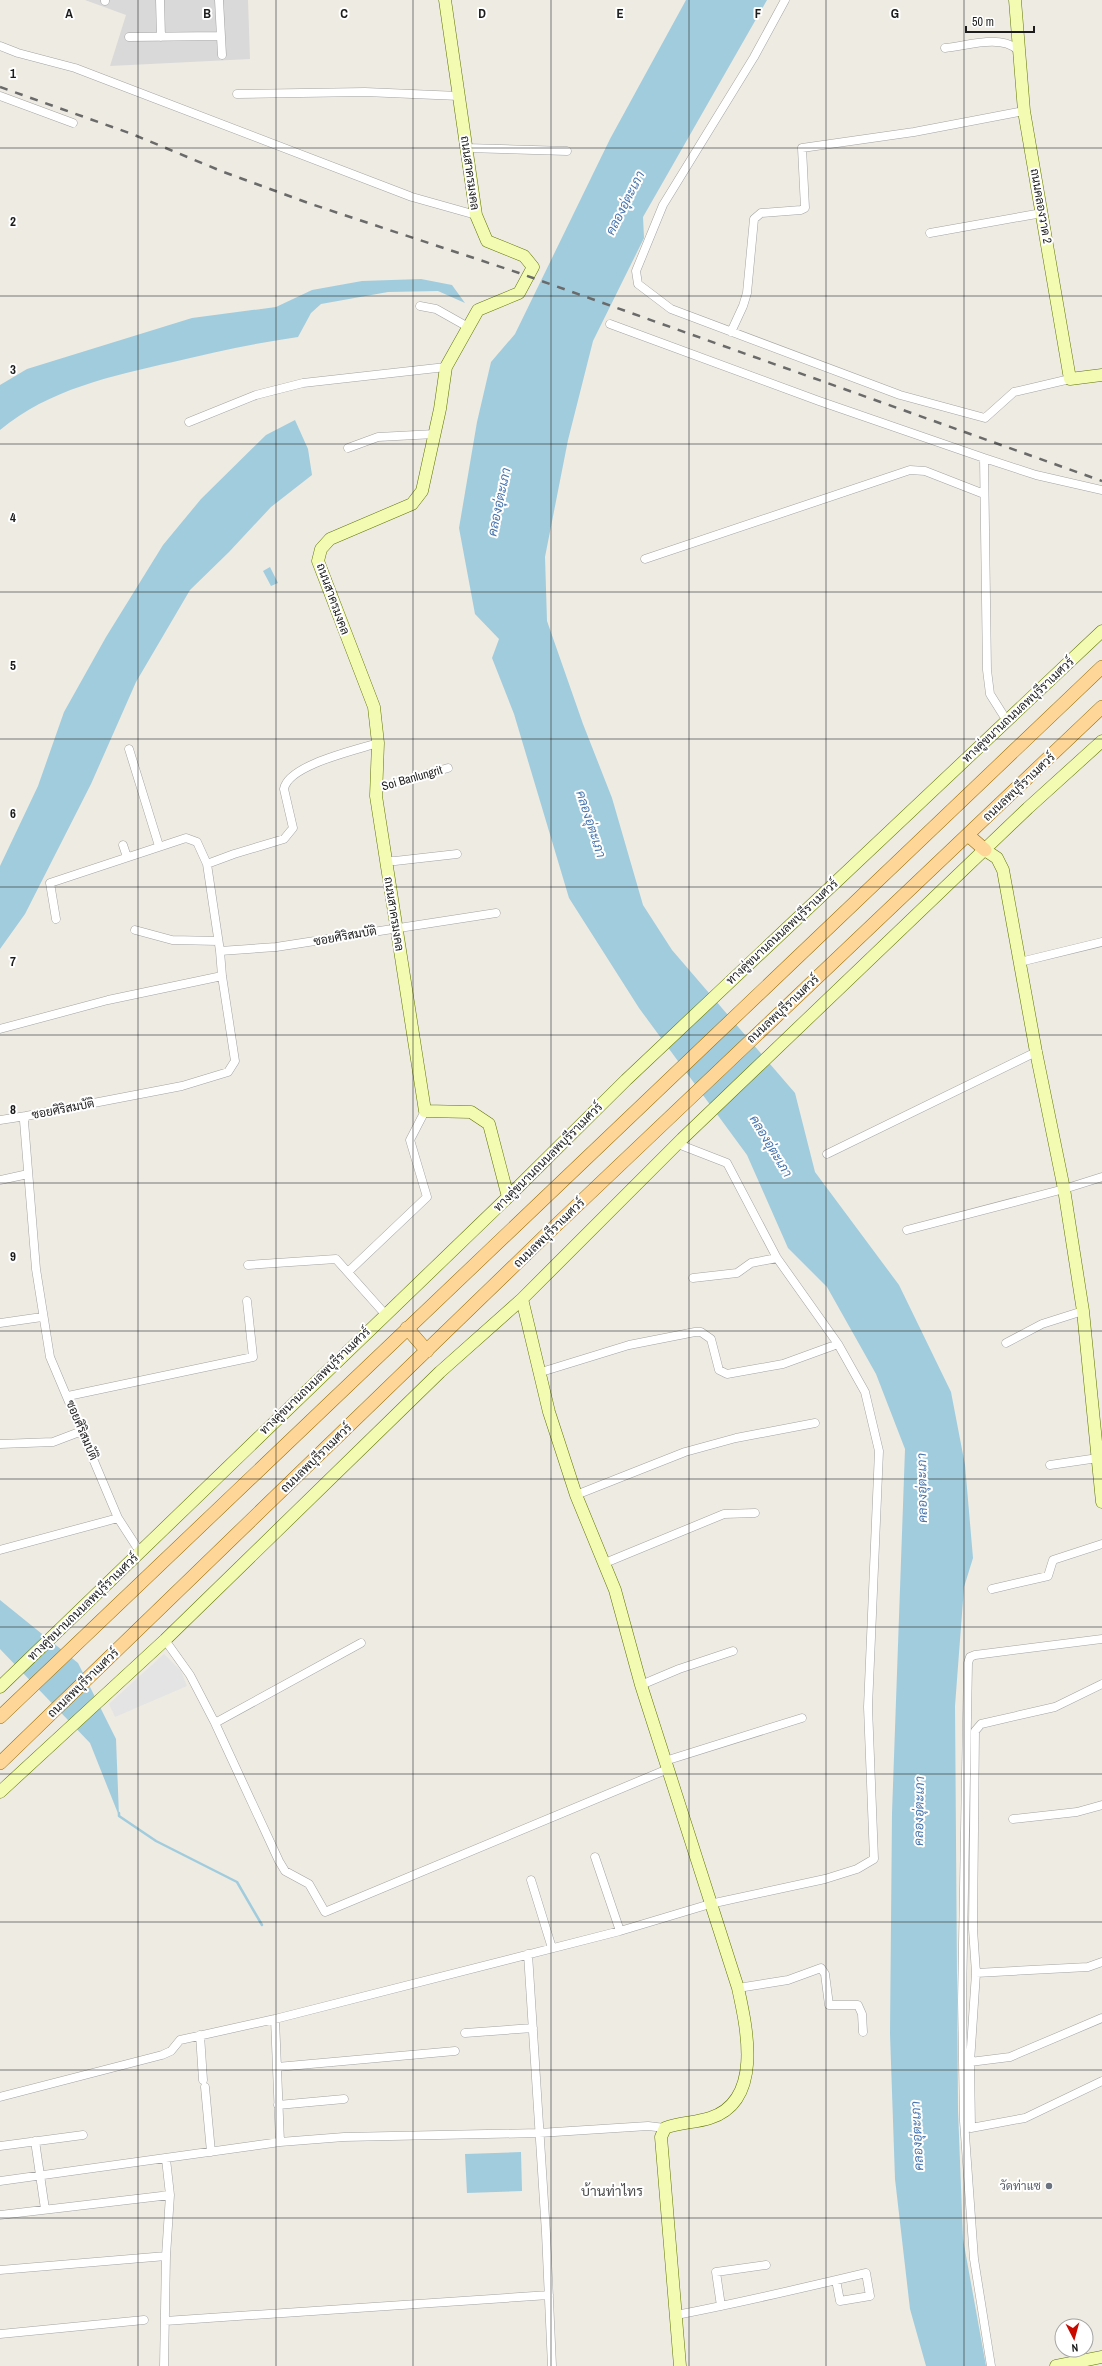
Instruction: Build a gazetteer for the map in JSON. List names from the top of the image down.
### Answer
{
  "streets": {
    "main road": ["ถนนลพบุรีราเมศวร์"],
    "street": [
      "ถนนสาครมงคล",
      "ถนนคลองวาด 2",
      "ทางคู่ขนานถนนลพบุรีราเมศวร์",
      "Soi Banlungrit",
      "ซอยศิริสมบัติ"
    ]
  },
  "crossings": [
    ["ถนนสาครมงคล", "Soi Banlungrit"],
    ["ถนนสาครมงคล", "ซอยศิริสมบัติ"],
    ["ทางคู่ขนานถนนลพบุรีราเมศวร์", "ซอยศิริสมบัติ"]
  ],
  "districts": ["บ้านท่าไทร"],
  "water": ["คลองอุ่ตะเภา"],
  "places": ["วัดท่าแซ"],
  "scale_bar": "50 m",
  "north": "bottom",
  "grid": {
    "columns": [
      "A",
      "B",
      "C",
      "D",
      "E",
      "F",
      "G"
    ],
    "rows": [
      "1",
      "2",
      "3",
      "4",
      "5",
      "6",
      "7",
      "8",
      "9"
    ]
  }
}
